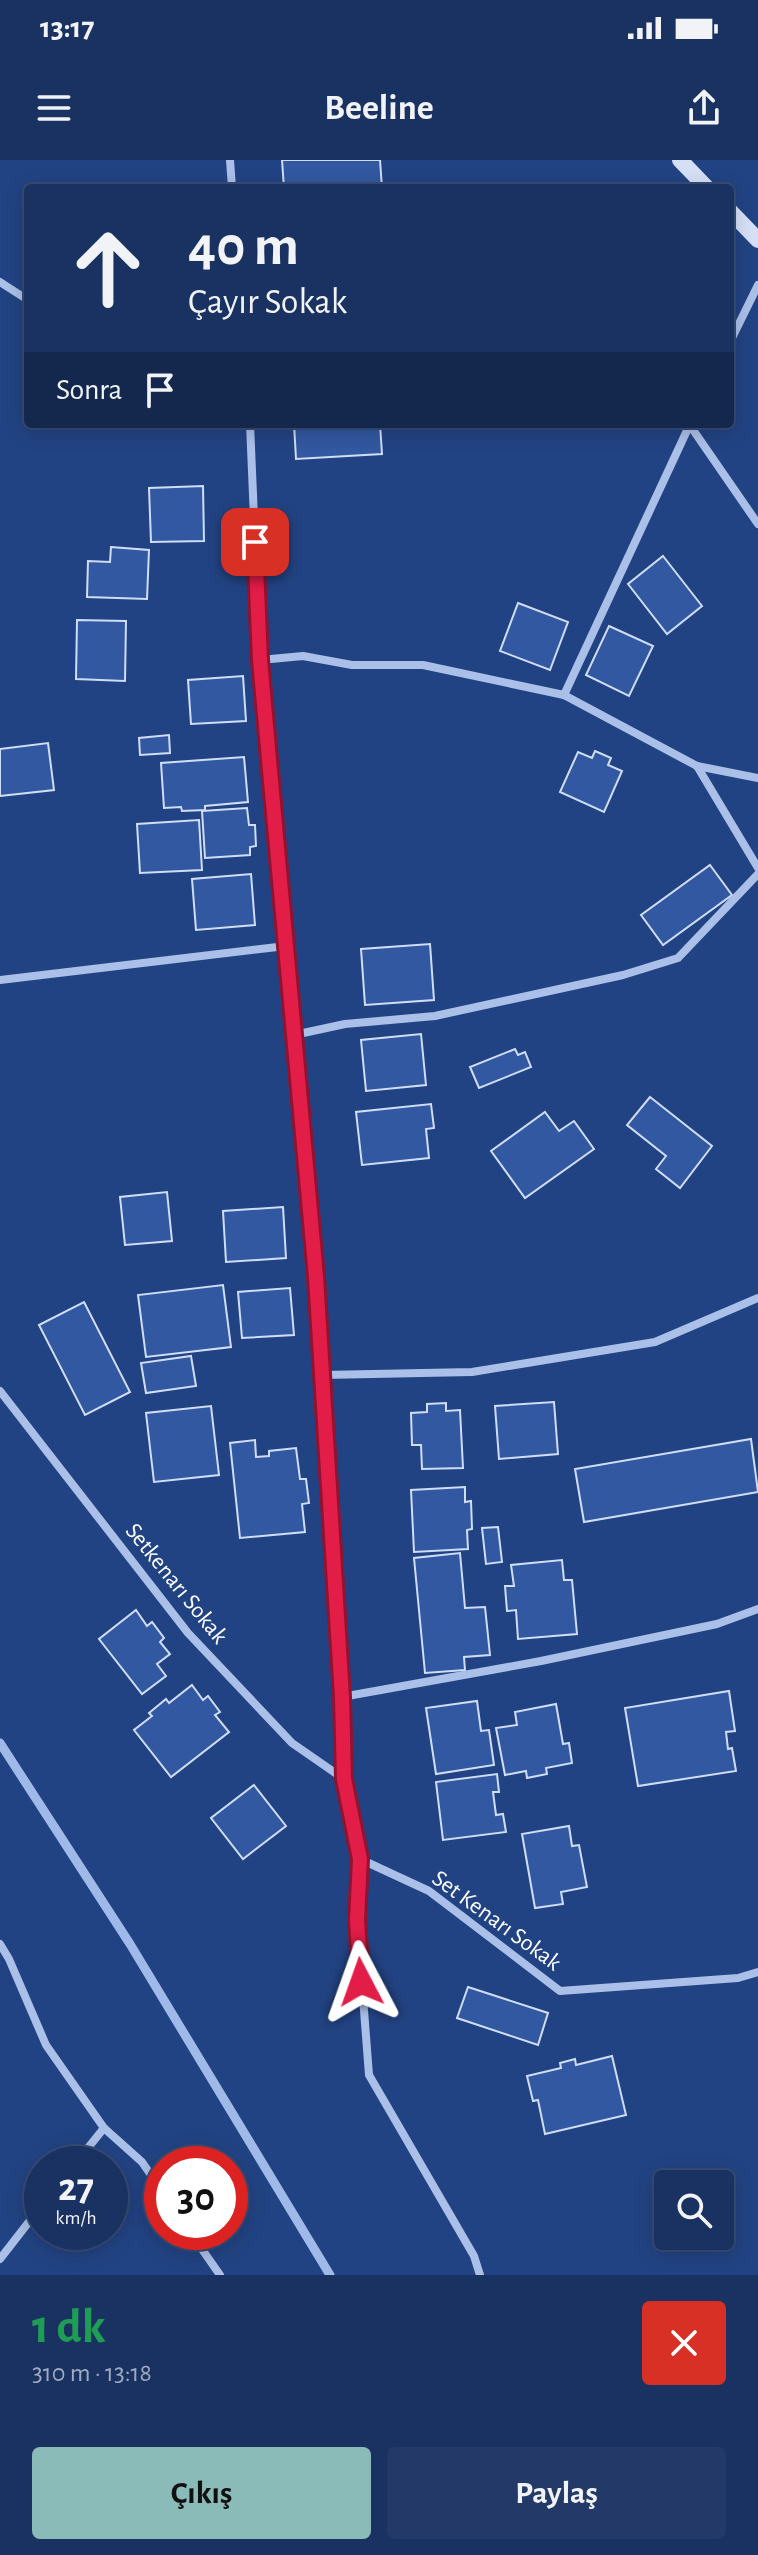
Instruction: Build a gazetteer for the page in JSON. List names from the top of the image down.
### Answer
{
  "streets": {
    "street": ["Setkenarı Sokak", "Set Kenarı Sokak"]
  },
  "page": {
    "status": "13:17",
    "header": "Beeline",
    "turn": ["40 m", "Çayır Sokak"],
    "then": "Sonra",
    "speed": "27 km/h",
    "limit": "30",
    "heading": ["1 dk", "310 m · 13:18"],
    "buttons": ["Çıkış", "Paylaş"]
  }
}
